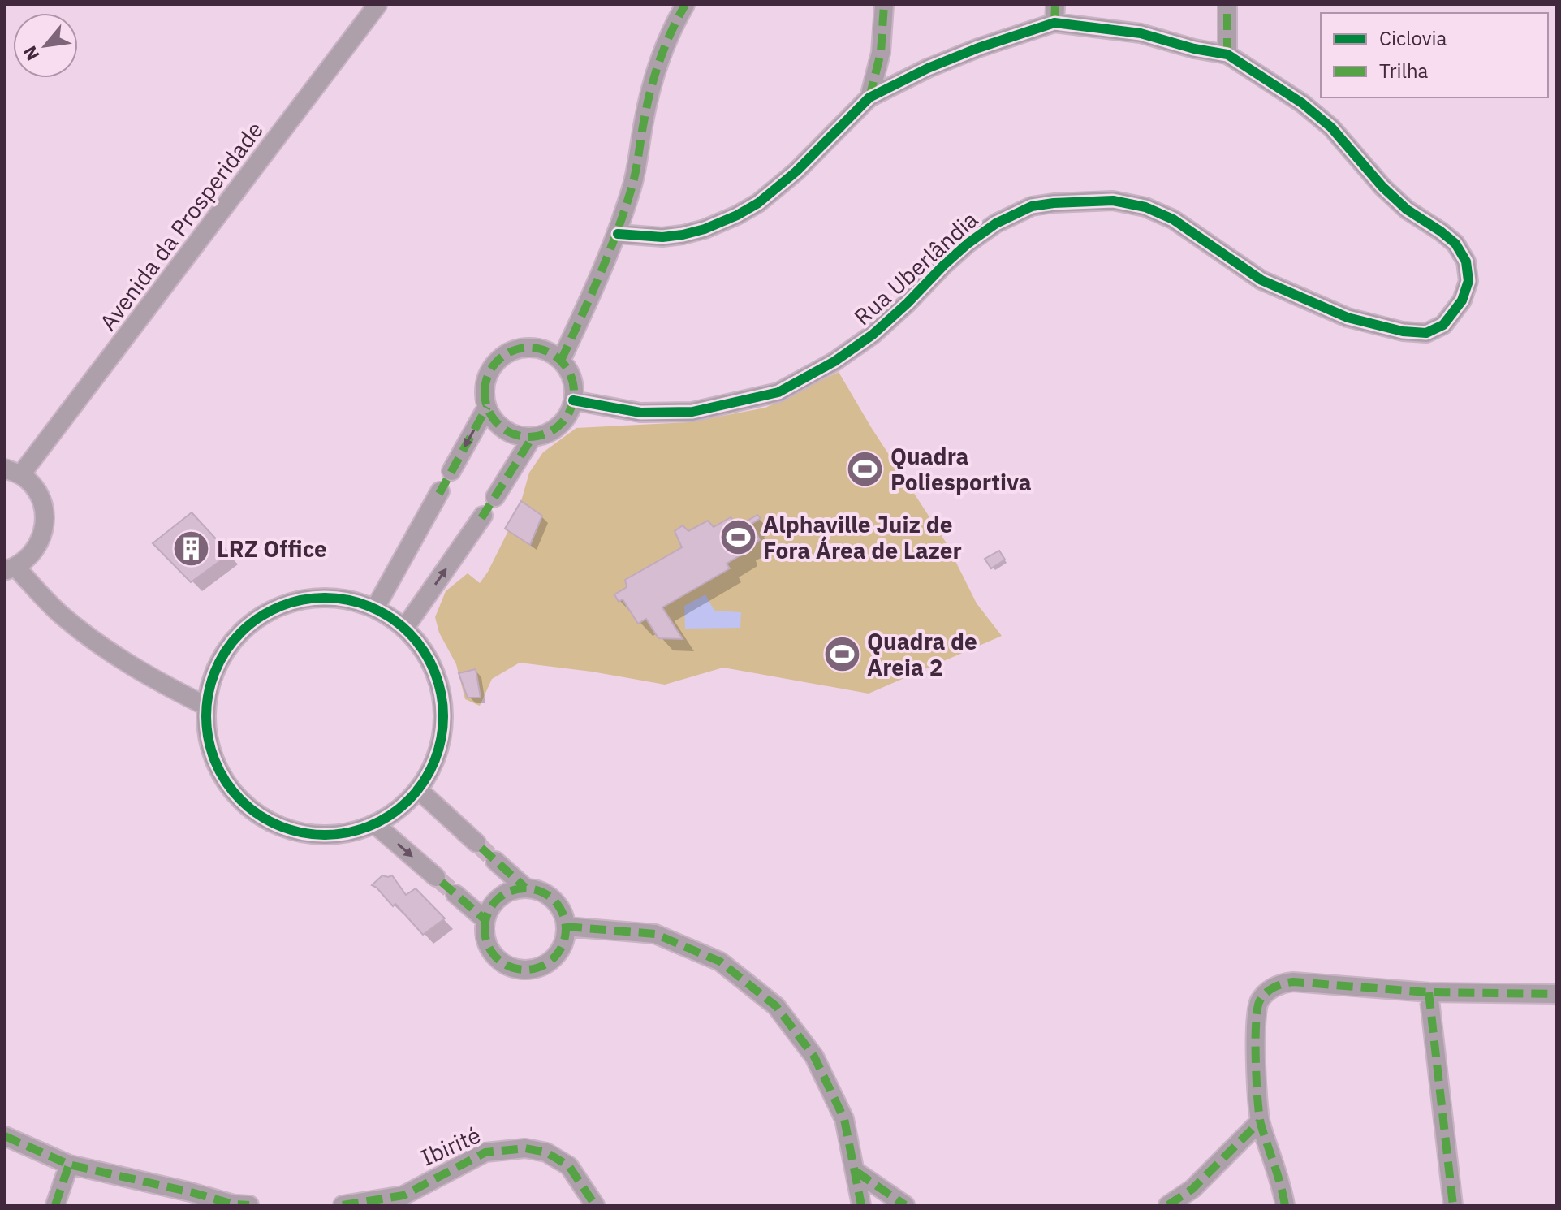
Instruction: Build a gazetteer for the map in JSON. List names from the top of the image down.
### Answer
{
  "streets": {
    "street": ["Avenida da Prosperidade", "Rua Uberlândia", "Ibirité"]
  },
  "places": {
    "sports": ["Quadra Poliesportiva", "Alphaville Juiz de Fora Área de Lazer", "Quadra de Areia 2"],
    "building": ["LRZ Office"]
  },
  "legend": ["Ciclovia", "Trilha"],
  "north": "bottom left"
}
